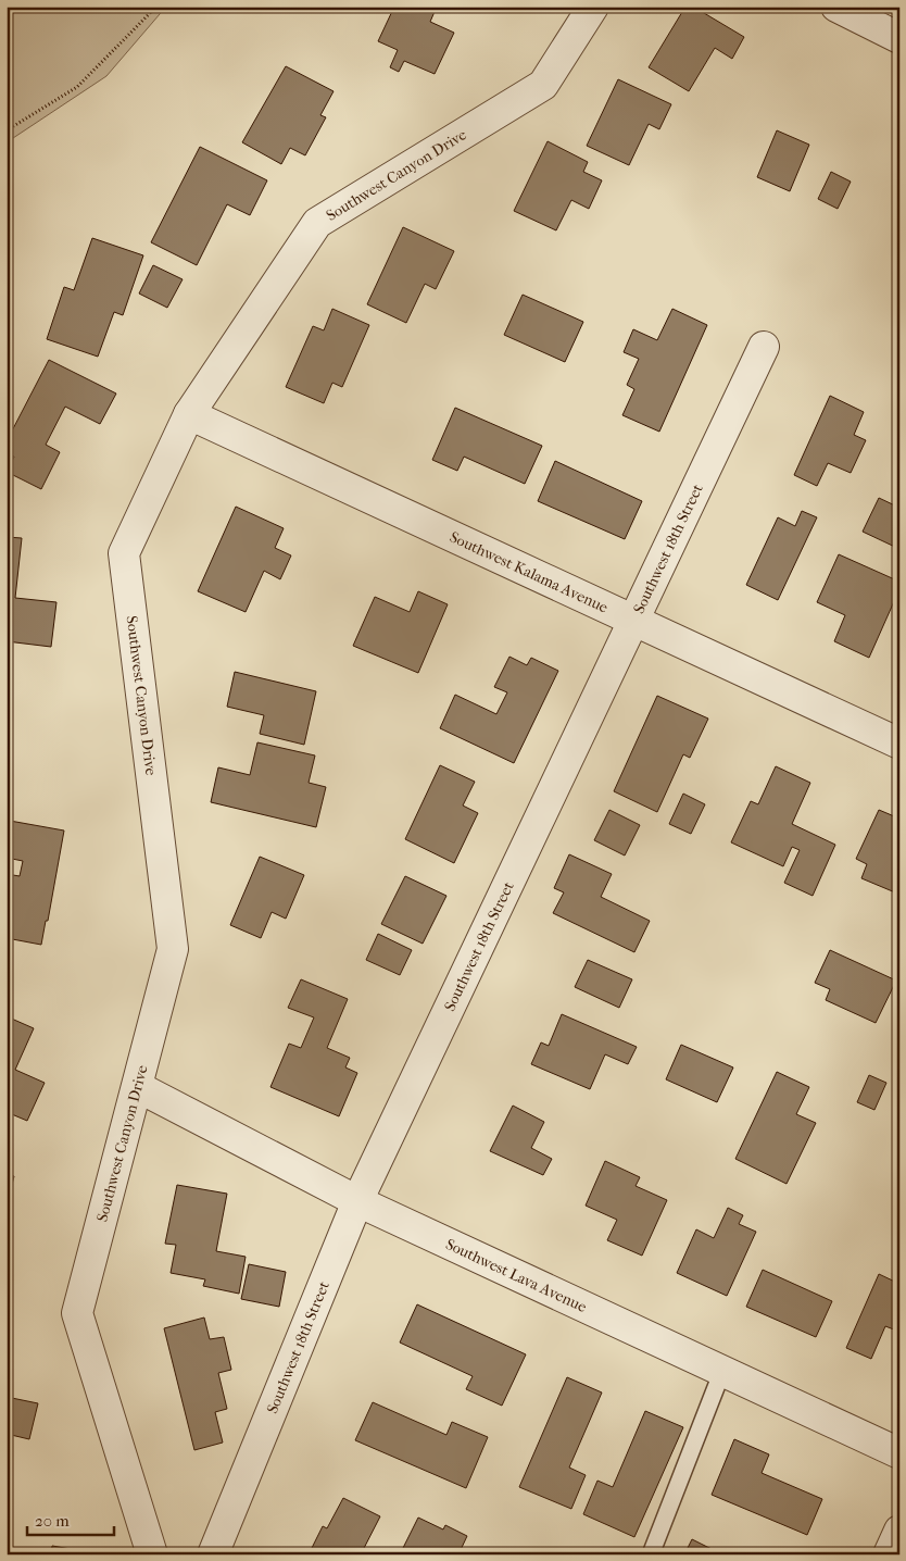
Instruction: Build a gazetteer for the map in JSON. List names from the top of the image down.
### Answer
{
  "streets": {
    "street": [
      "Southwest Canyon Drive",
      "Southwest 18th Street",
      "Southwest Kalama Avenue",
      "Southwest Lava Avenue"
    ]
  },
  "crossings": [
    ["Southwest Canyon Drive", "Southwest Kalama Avenue"],
    ["Southwest Canyon Drive", "Southwest Lava Avenue"],
    ["Southwest 18th Street", "Southwest Kalama Avenue"],
    ["Southwest 18th Street", "Southwest Lava Avenue"]
  ],
  "scale_bar": "20 m"
}
